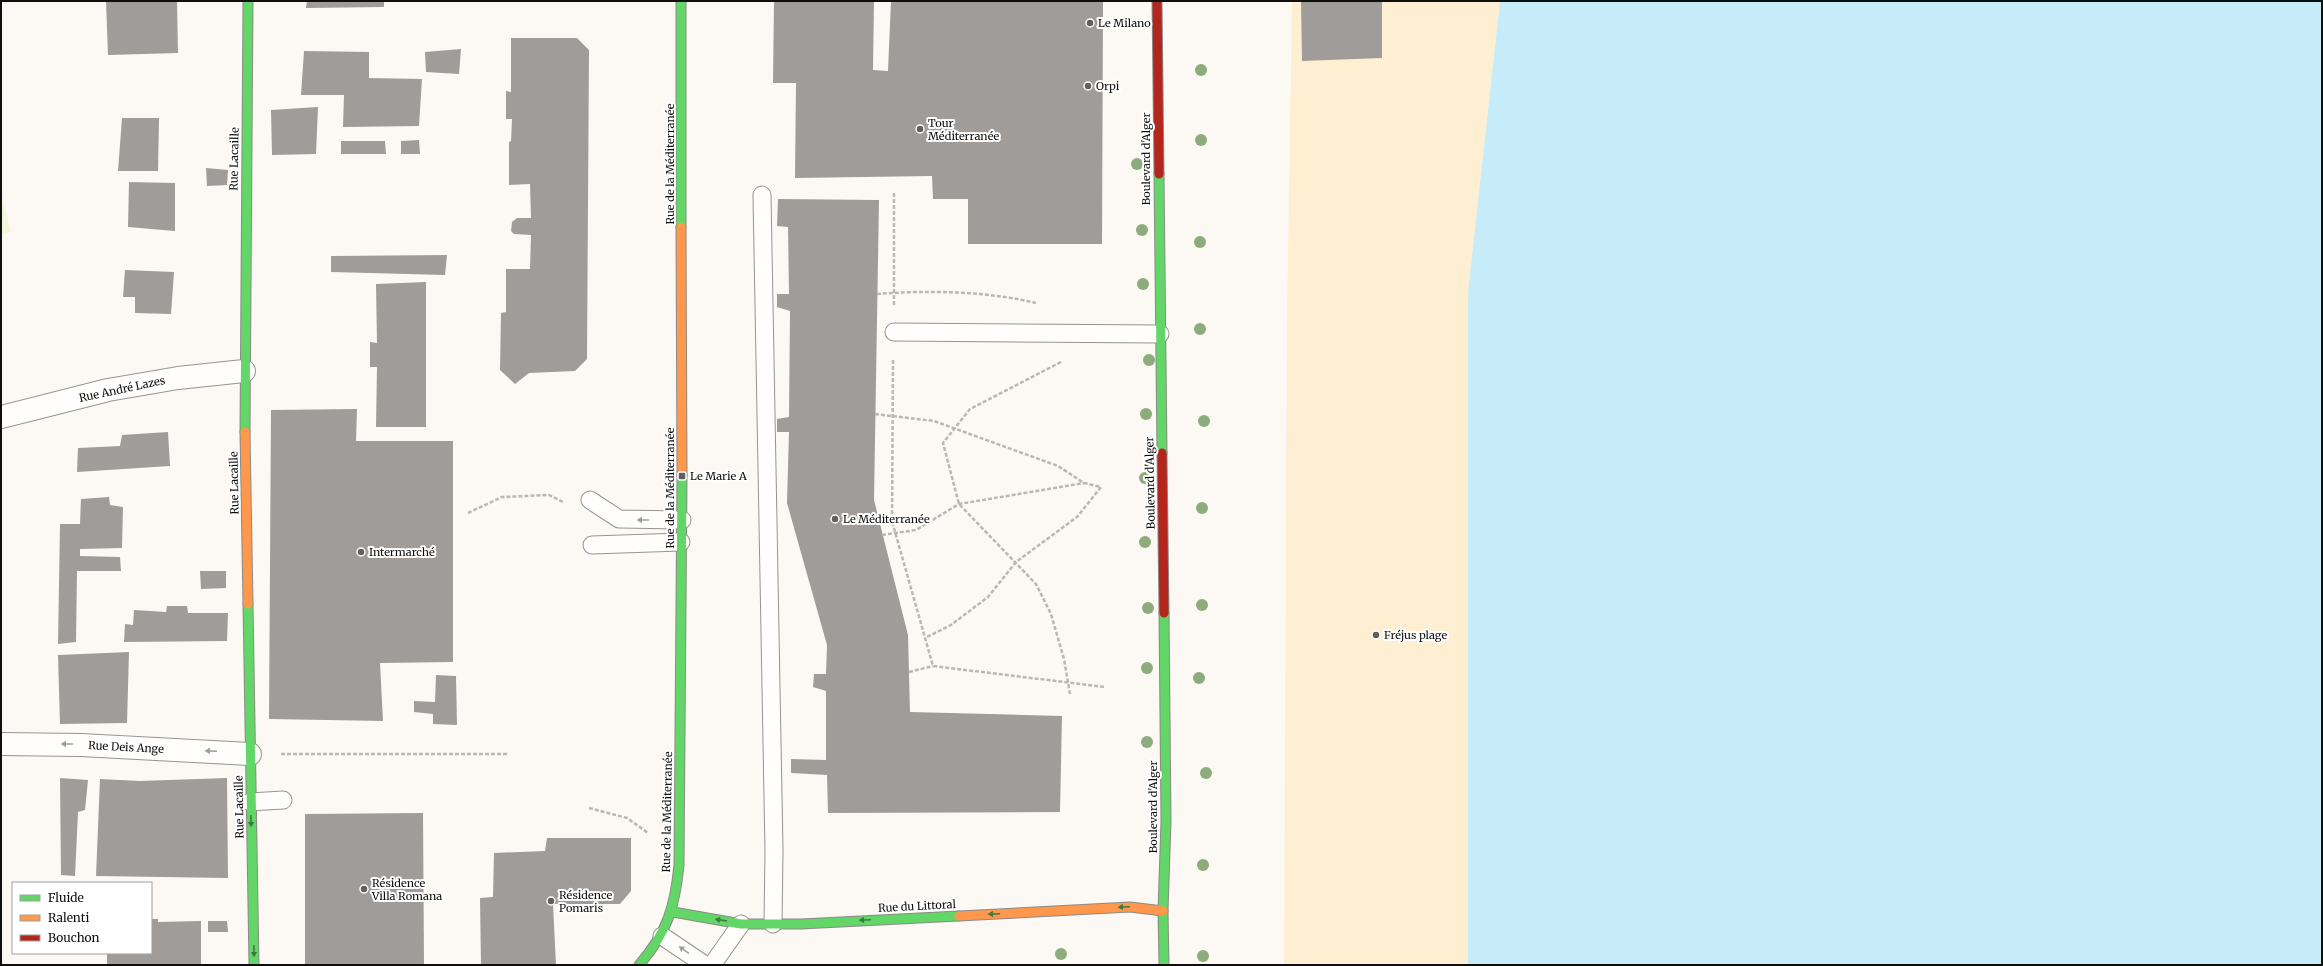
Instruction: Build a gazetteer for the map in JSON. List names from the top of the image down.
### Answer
{
  "streets": {
    "street": [
      "Rue Lacaille",
      "Boulevard d'Alger",
      "Rue de la Méditerranée",
      "Rue André Lazes",
      "Rue Deis Ange",
      "Rue du Littoral"
    ]
  },
  "crossings": [
    ["Rue Lacaille", "Rue André Lazes"],
    ["Rue Lacaille", "Rue Deis Ange"],
    ["Boulevard d'Alger", "Rue du Littoral"],
    ["Rue de la Méditerranée", "Rue du Littoral"]
  ],
  "one_way": ["Rue Deis Ange", "Rue du Littoral"],
  "places": {
    "other": [
      "Le Milano",
      "Orpi",
      "Tour Méditerranée",
      "Le Méditerranée",
      "Intermarché",
      "Fréjus plage",
      "Résidence Villa Romana",
      "Résidence Pomaris"
    ],
    "transit": ["Le Marie A"]
  },
  "legend": ["Fluide", "Ralenti", "Bouchon"]
}
